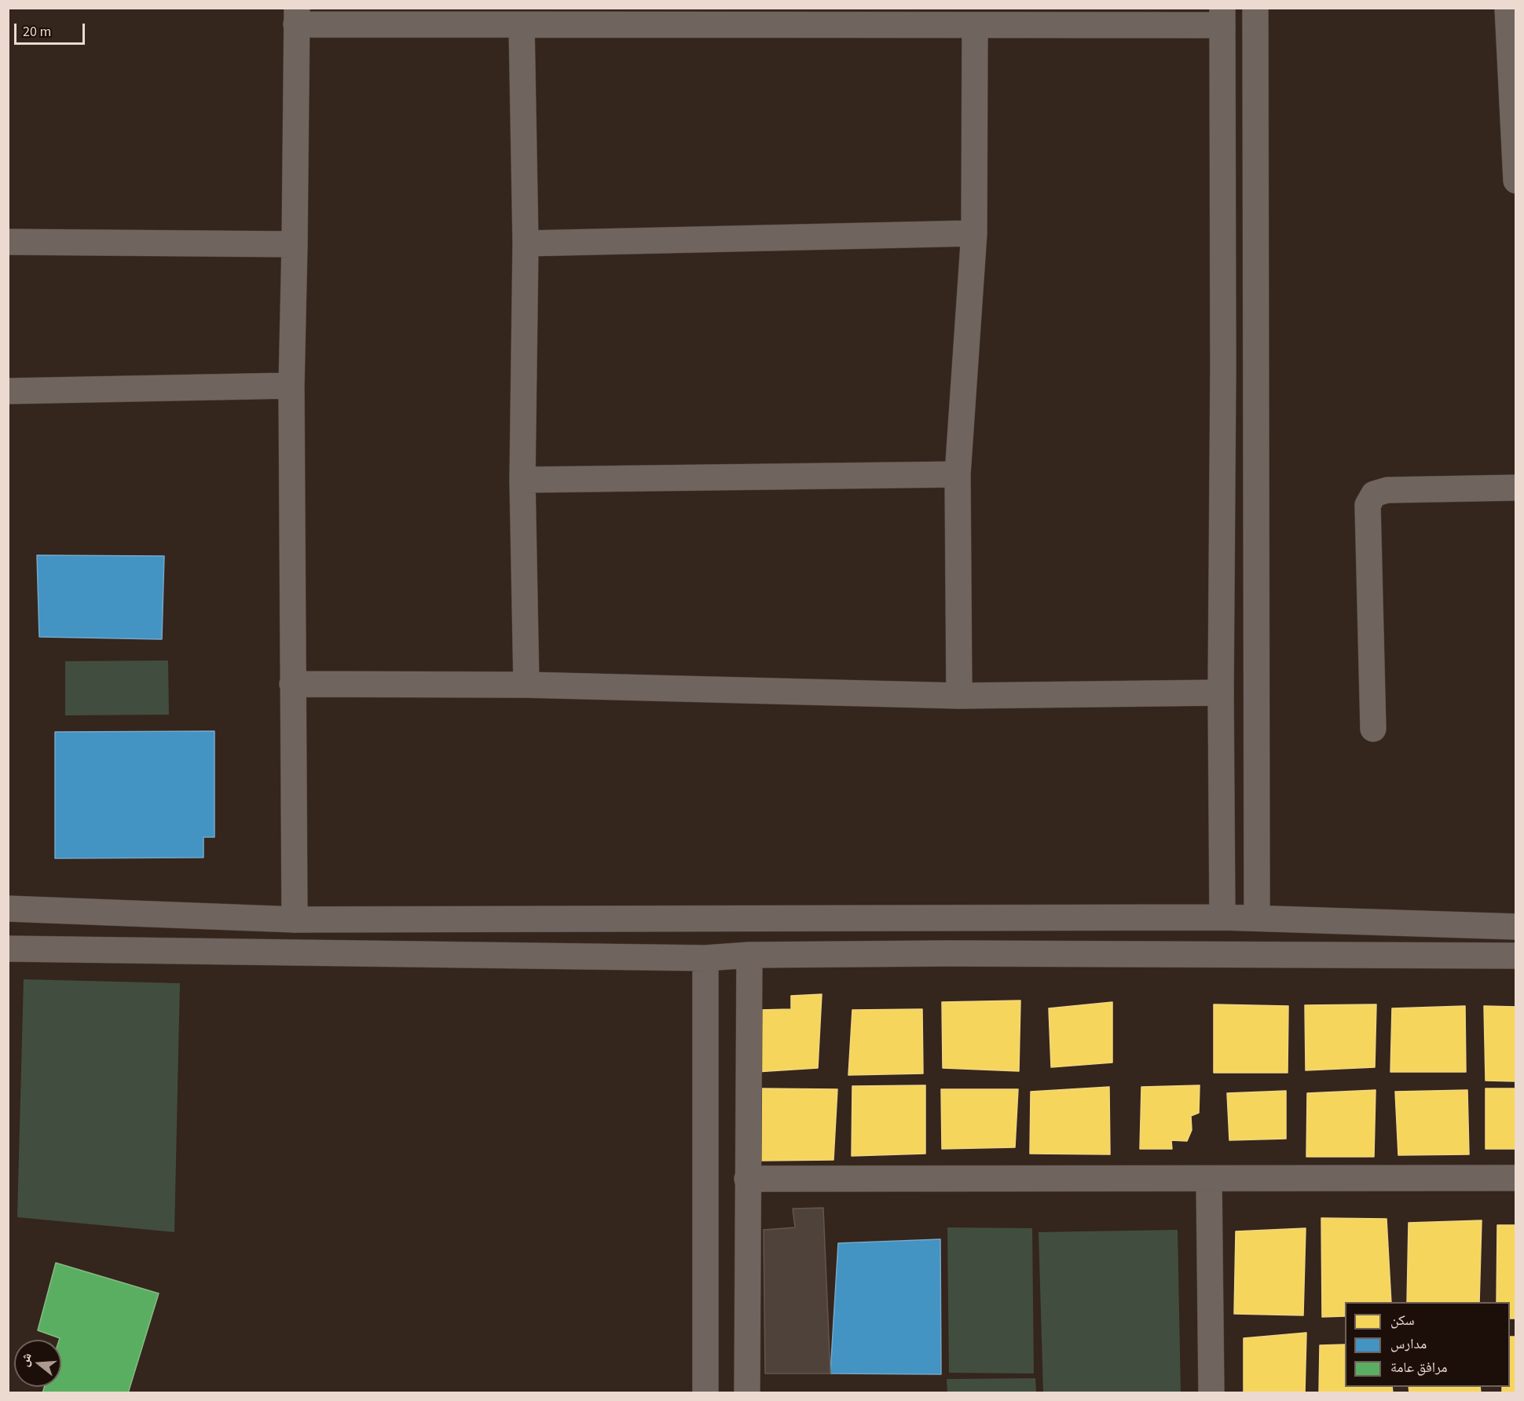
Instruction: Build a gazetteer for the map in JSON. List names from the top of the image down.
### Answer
{
  "legend": ["سكن", "مدارس", "مرافق عامة"],
  "scale_bar": "20 m",
  "north": "left"
}
